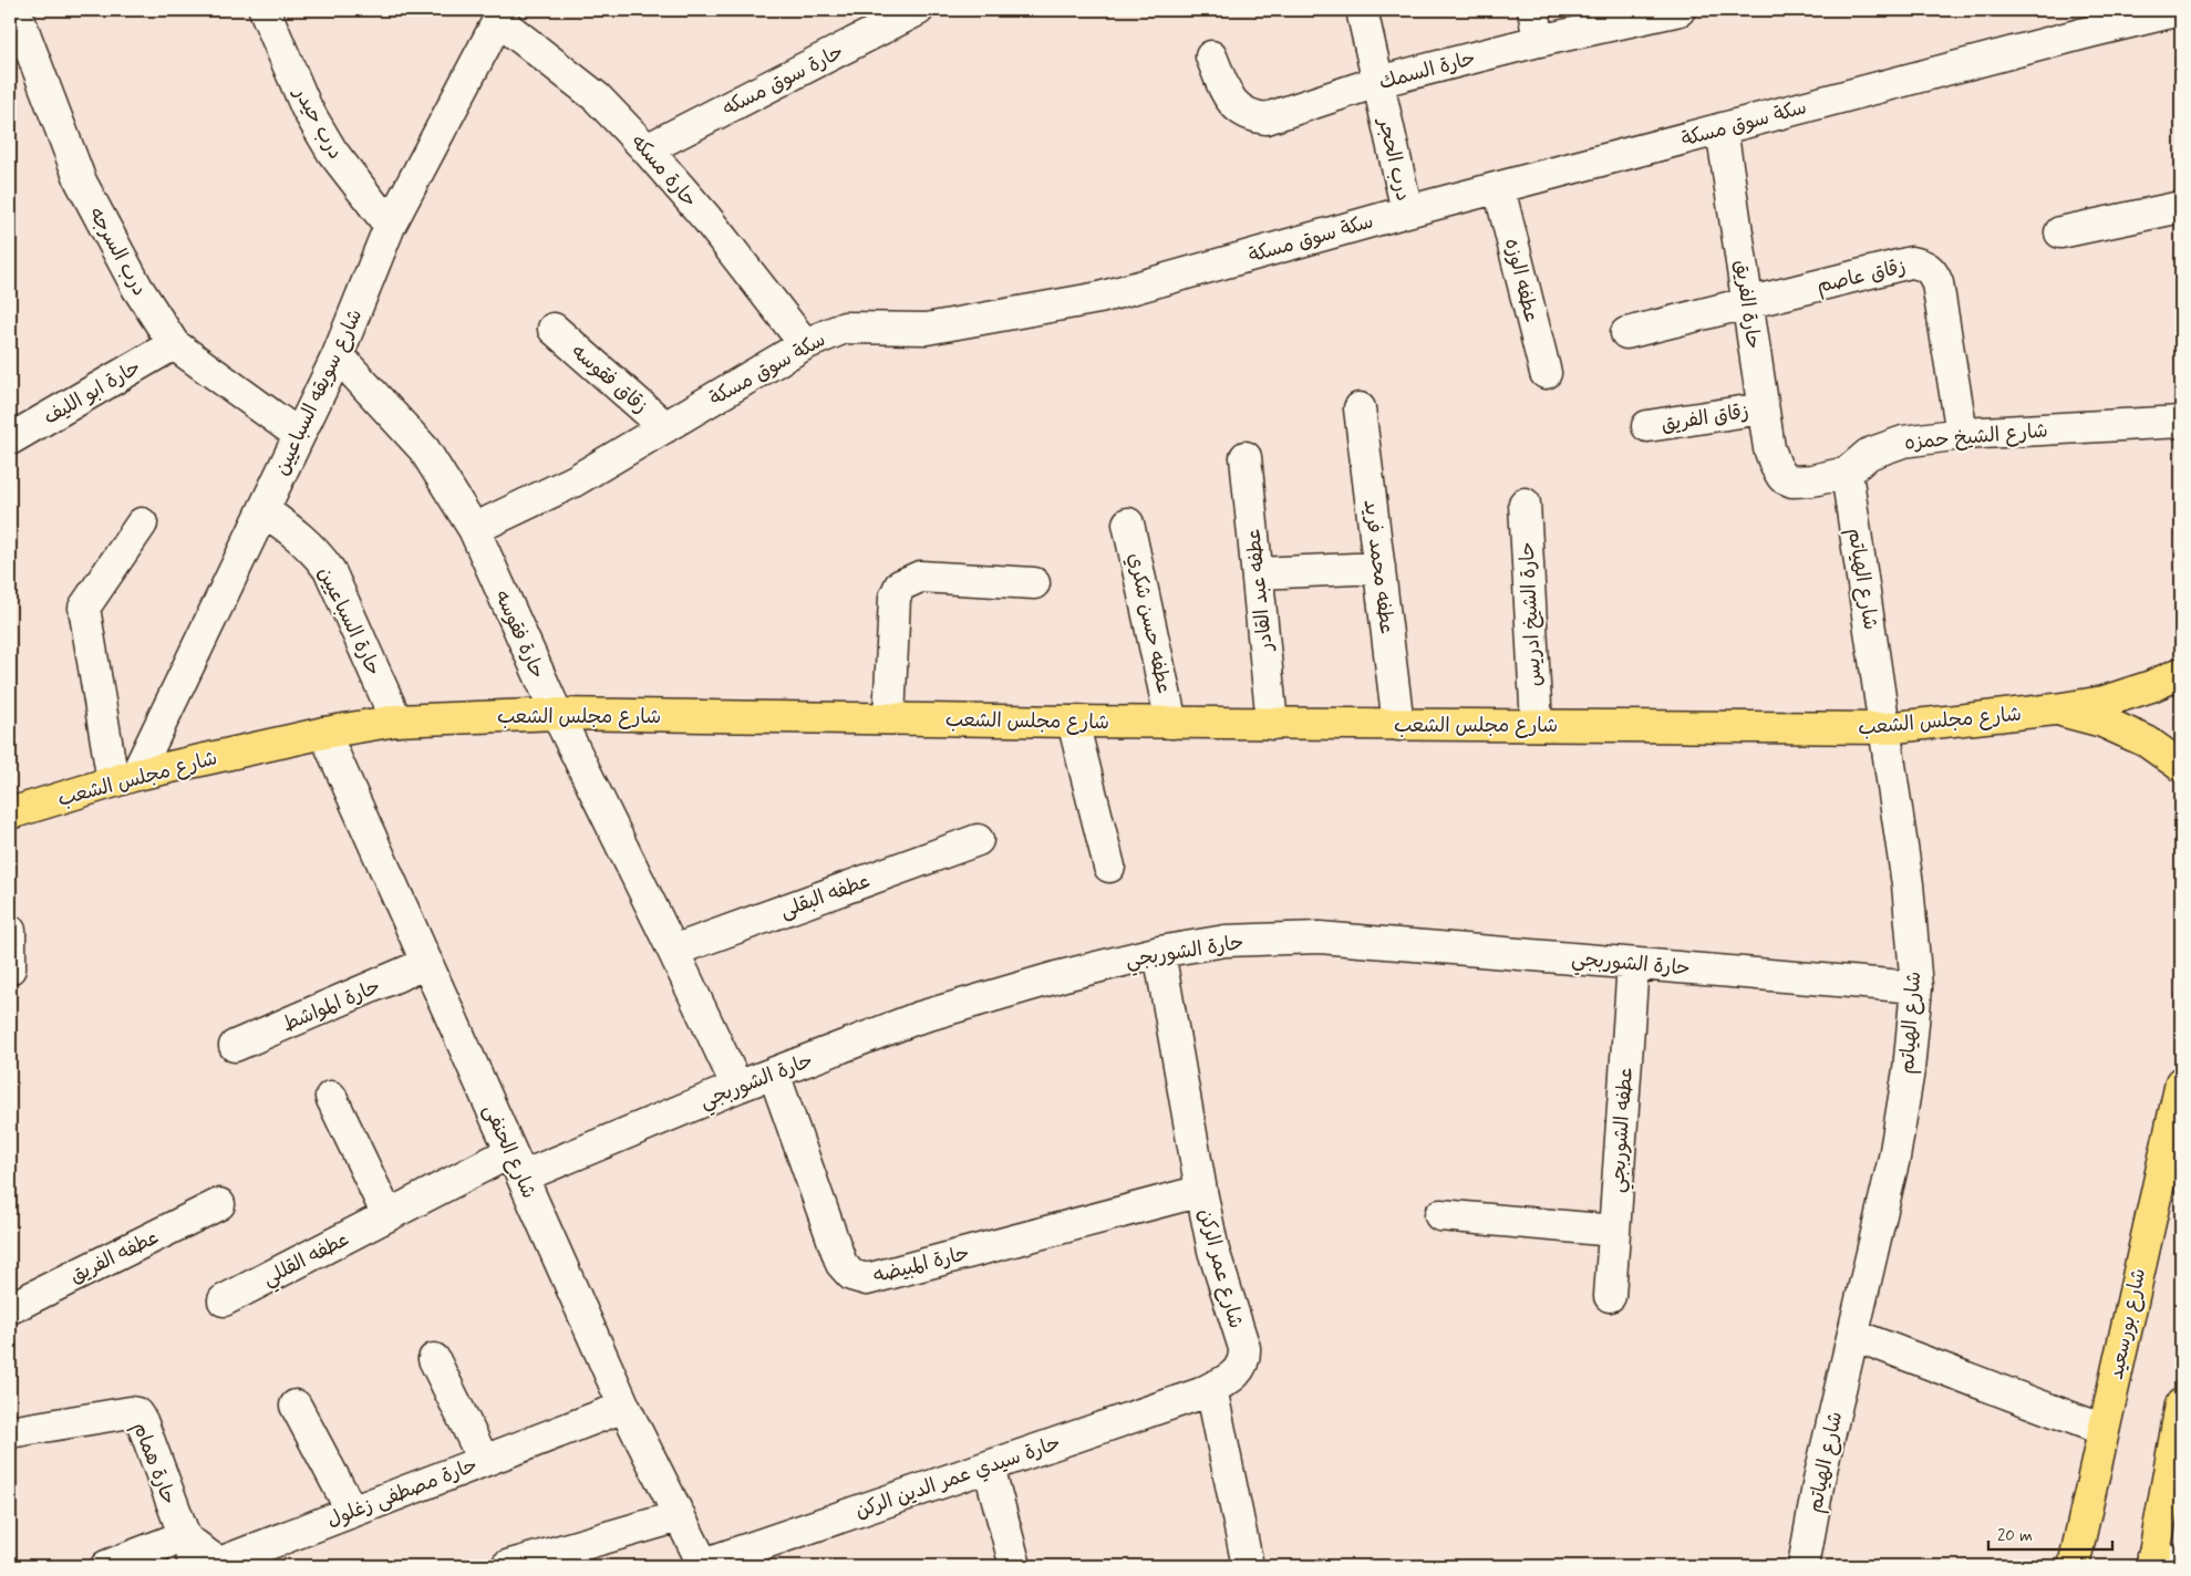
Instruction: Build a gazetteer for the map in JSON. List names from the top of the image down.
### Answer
{
  "streets": {
    "main road": ["شارع مجلس الشعب", "شارع بورسعيد"],
    "street": [
      "حارة السمك",
      "حارة سوق مسكه",
      "درب حيدر",
      "سكة سوق مسكة",
      "درب الحجر",
      "حارة مسكه",
      "درب السرجه",
      "زقاق عاصم",
      "عطفه الوزه",
      "حارة الفريق",
      "زقاق فقوسه",
      "حارة ابو الليف",
      "شارع سويقه السباعيين",
      "زقاق الفريق",
      "شارع الشيخ حمزه",
      "عطفه محمد فريد",
      "شارع الهياتم",
      "عطفه عبد القادر",
      "حارة الشيخ ادريس",
      "حارة السباعيين",
      "عطفه حسن شكري",
      "حارة فقوسه",
      "عطفه البقلى",
      "حارة الشوربجي",
      "حارة المواشط",
      "عطفه الشوربجي",
      "شارع الحنفى",
      "عطفه الفريق",
      "عطفه القللي",
      "حارة المبيضه",
      "شارع عمر الركن",
      "حارة همام",
      "حارة سيدي عمر الدين الركن",
      "حارة مصطفى زغلول"
    ]
  },
  "crossings": [
    ["حارة السمك", "درب الحجر"],
    ["حارة سوق مسكه", "حارة مسكه"],
    ["درب حيدر", "شارع سويقه السباعيين"],
    ["سكة سوق مسكة", "درب الحجر"],
    ["سكة سوق مسكة", "حارة مسكه"],
    ["سكة سوق مسكة", "عطفه الوزه"],
    ["سكة سوق مسكة", "حارة الفريق"],
    ["سكة سوق مسكة", "زقاق فقوسه"],
    ["سكة سوق مسكة", "حارة فقوسه"],
    ["حارة مسكه", "شارع سويقه السباعيين"],
    ["درب السرجه", "حارة ابو الليف"],
    ["درب السرجه", "شارع سويقه السباعيين"],
    ["زقاق عاصم", "حارة الفريق"],
    ["زقاق عاصم", "شارع الشيخ حمزه"],
    ["حارة الفريق", "زقاق الفريق"],
    ["حارة الفريق", "شارع الشيخ حمزه"],
    ["شارع سويقه السباعيين", "حارة السباعيين"],
    ["شارع سويقه السباعيين", "حارة فقوسه"],
    ["شارع سويقه السباعيين", "شارع مجلس الشعب"],
    ["شارع الشيخ حمزه", "شارع الهياتم"],
    ["عطفه محمد فريد", "شارع مجلس الشعب"],
    ["شارع الهياتم", "شارع مجلس الشعب"],
    ["شارع الهياتم", "حارة الشوربجي"],
    ["عطفه عبد القادر", "شارع مجلس الشعب"],
    ["حارة الشيخ ادريس", "شارع مجلس الشعب"],
    ["حارة السباعيين", "شارع مجلس الشعب"],
    ["عطفه حسن شكري", "شارع مجلس الشعب"],
    ["حارة فقوسه", "شارع مجلس الشعب"],
    ["حارة فقوسه", "عطفه البقلى"],
    ["حارة فقوسه", "حارة الشوربجي"],
    ["شارع مجلس الشعب", "شارع الحنفى"],
    ["حارة الشوربجي", "عطفه الشوربجي"],
    ["حارة الشوربجي", "شارع الحنفى"],
    ["حارة الشوربجي", "عطفه القللي"],
    ["حارة الشوربجي", "حارة المبيضه"],
    ["حارة الشوربجي", "شارع عمر الركن"],
    ["حارة المواشط", "شارع الحنفى"],
    ["شارع الحنفى", "عطفه القللي"],
    ["شارع الحنفى", "حارة سيدي عمر الدين الركن"],
    ["شارع الحنفى", "حارة مصطفى زغلول"],
    ["حارة المبيضه", "شارع عمر الركن"],
    ["شارع عمر الركن", "حارة سيدي عمر الدين الركن"],
    ["حارة همام", "حارة مصطفى زغلول"]
  ],
  "scale_bar": "20 m"
}
